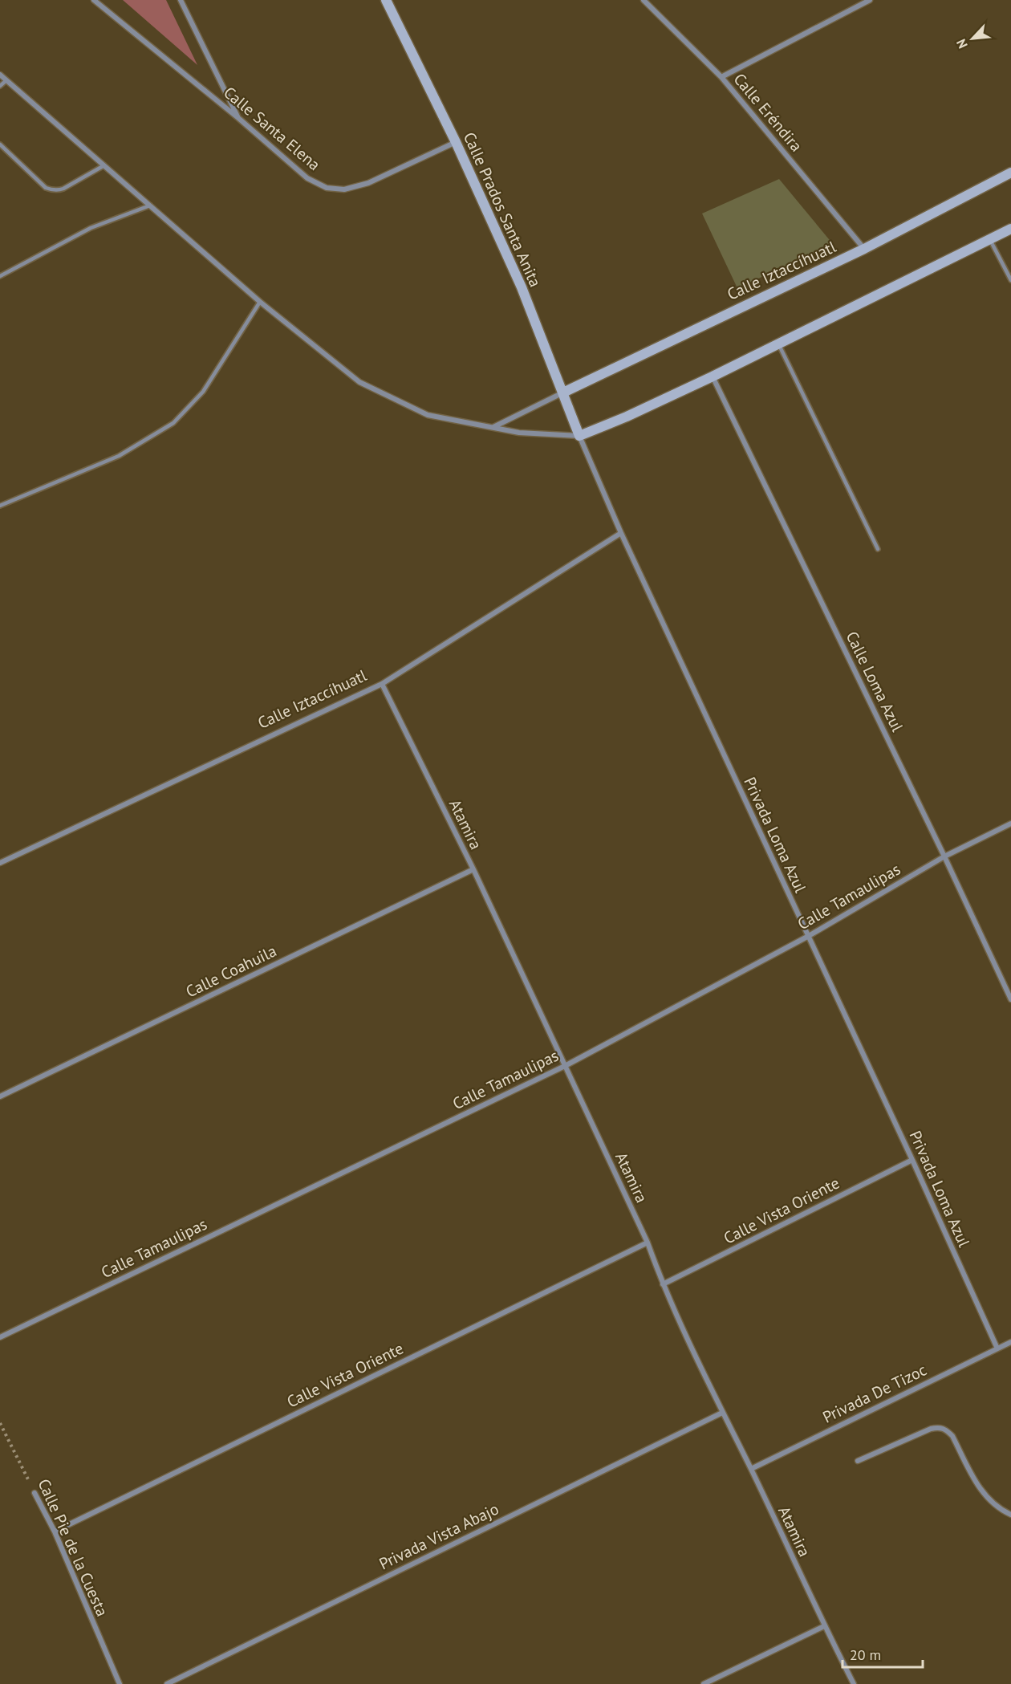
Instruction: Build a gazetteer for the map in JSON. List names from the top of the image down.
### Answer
{
  "streets": {
    "street": [
      "Calle Eréndira",
      "Calle Santa Elena",
      "Calle Prados Santa Anita",
      "Calle Iztaccíhuatl",
      "Calle Loma Azul",
      "Atamira",
      "Privada Loma Azul",
      "Calle Tamaulipas",
      "Calle Coahuila",
      "Calle Vista Oriente",
      "Privada De Tizoc",
      "Privada Vista Abajo",
      "Calle Pie de la Cuesta"
    ]
  },
  "crossings": [
    ["Calle Eréndira", "Calle Iztaccíhuatl"],
    ["Calle Santa Elena", "Calle Prados Santa Anita"],
    ["Calle Prados Santa Anita", "Calle Iztaccíhuatl"],
    ["Calle Prados Santa Anita", "Privada Loma Azul"],
    ["Calle Iztaccíhuatl", "Atamira"],
    ["Calle Iztaccíhuatl", "Privada Loma Azul"],
    ["Calle Loma Azul", "Calle Tamaulipas"],
    ["Atamira", "Calle Tamaulipas"],
    ["Atamira", "Calle Coahuila"],
    ["Atamira", "Calle Vista Oriente"],
    ["Atamira", "Privada De Tizoc"],
    ["Atamira", "Privada Vista Abajo"],
    ["Privada Loma Azul", "Calle Tamaulipas"],
    ["Privada Loma Azul", "Calle Vista Oriente"],
    ["Privada Loma Azul", "Privada De Tizoc"],
    ["Calle Vista Oriente", "Calle Pie de la Cuesta"]
  ],
  "scale_bar": "20 m",
  "north": "bottom left"
}
